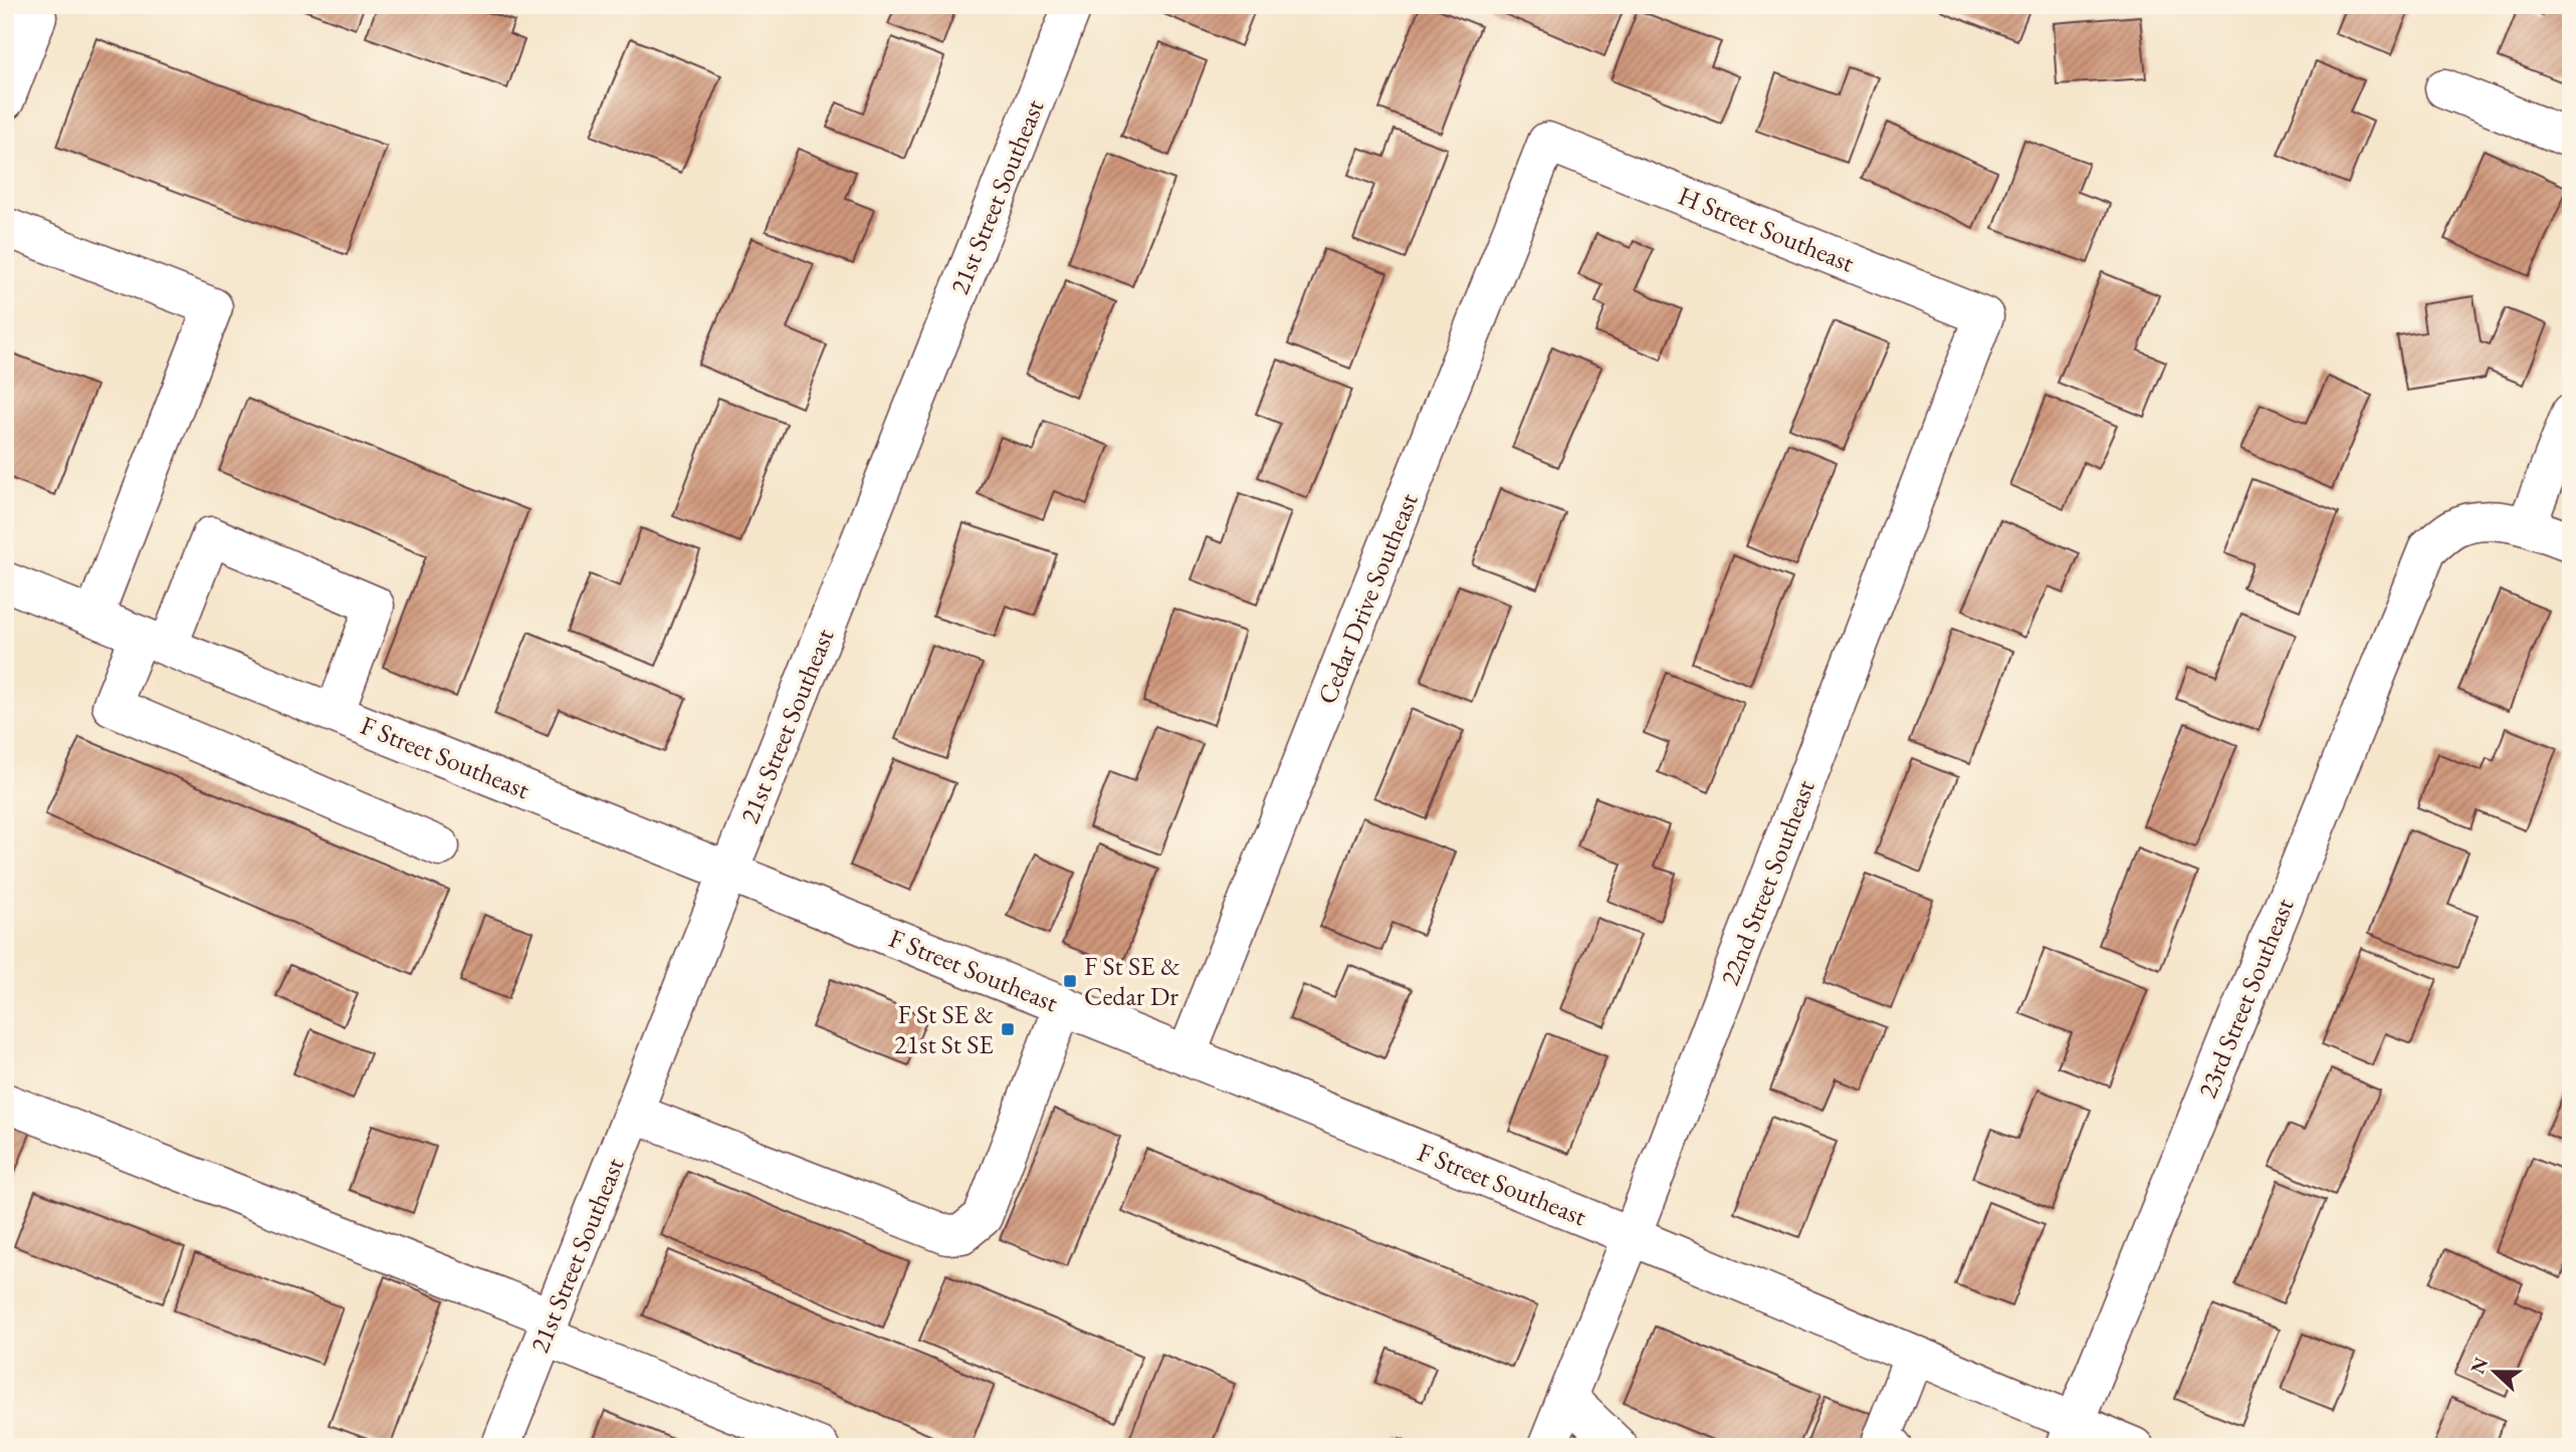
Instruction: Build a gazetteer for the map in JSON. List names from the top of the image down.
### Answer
{
  "streets": {
    "street": [
      "21st Street Southeast",
      "H Street Southeast",
      "Cedar Drive Southeast",
      "F Street Southeast",
      "22nd Street Southeast",
      "23rd Street Southeast"
    ]
  },
  "crossings": [
    ["21st Street Southeast", "F Street Southeast"],
    ["H Street Southeast", "Cedar Drive Southeast"],
    ["H Street Southeast", "22nd Street Southeast"],
    ["Cedar Drive Southeast", "F Street Southeast"],
    ["F Street Southeast", "22nd Street Southeast"],
    ["F Street Southeast", "23rd Street Southeast"]
  ],
  "places": {
    "transit": ["F St SE & Cedar Dr", "F St SE & 21st St SE"]
  },
  "north": "left"
}
